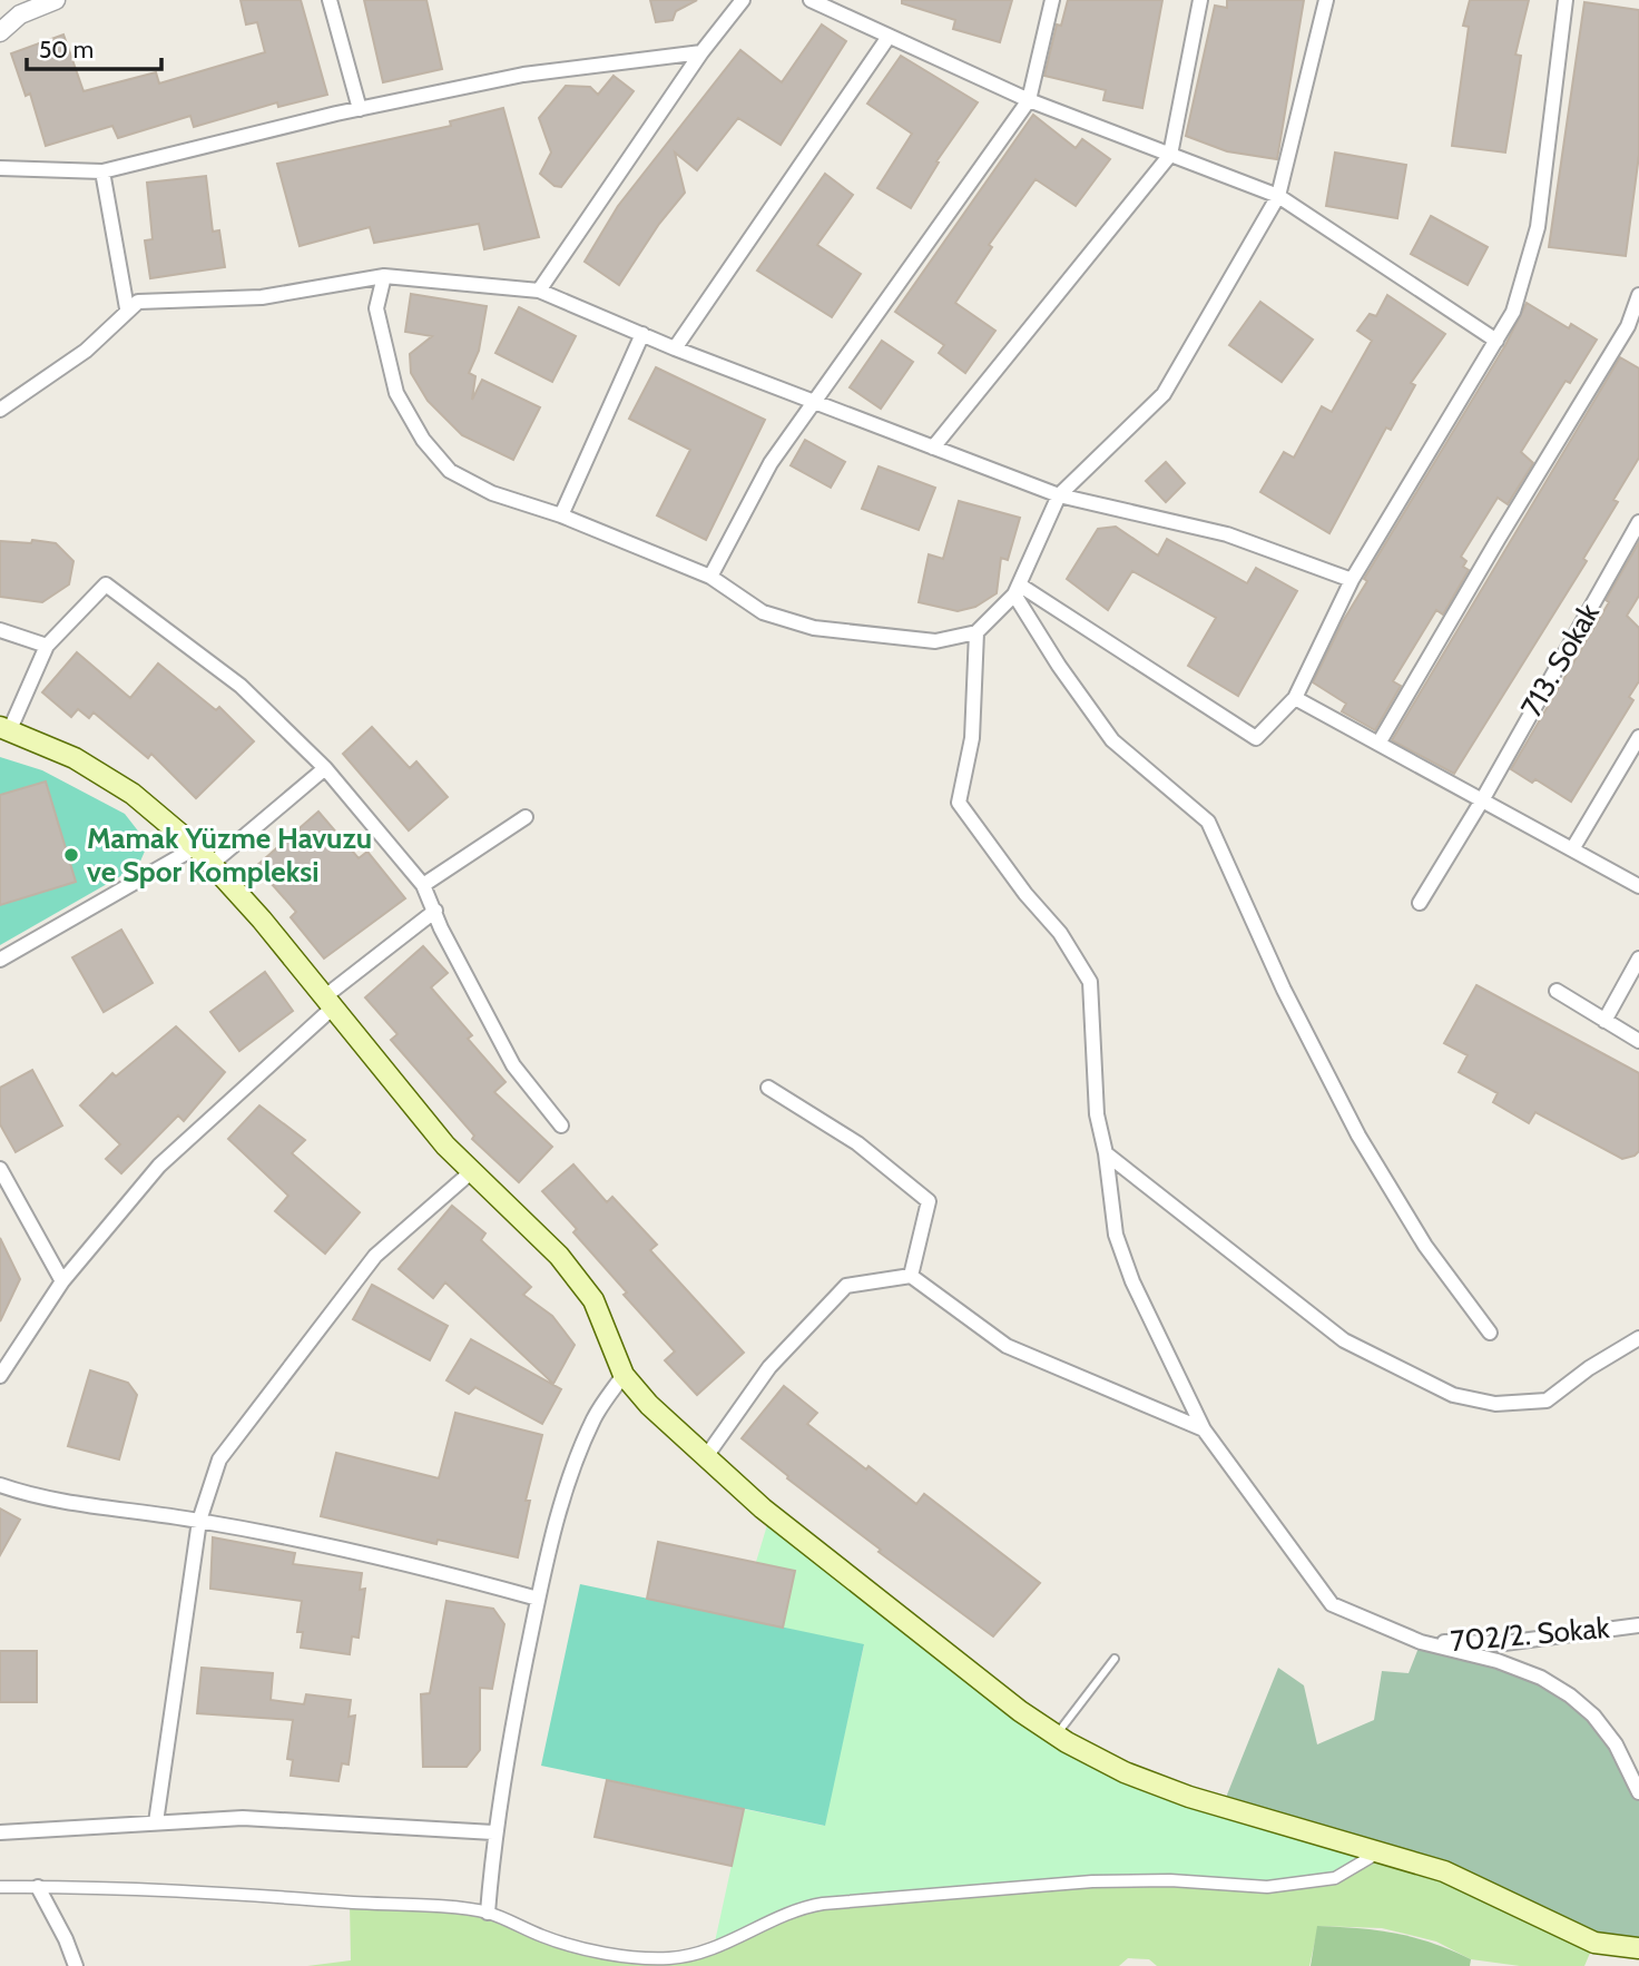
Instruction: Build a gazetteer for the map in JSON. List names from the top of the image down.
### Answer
{
  "streets": {
    "street": ["713. Sokak", "702/2. Sokak"]
  },
  "places": ["Mamak Yüzme Havuzu ve Spor Kompleksi"],
  "scale_bar": "50 m"
}
